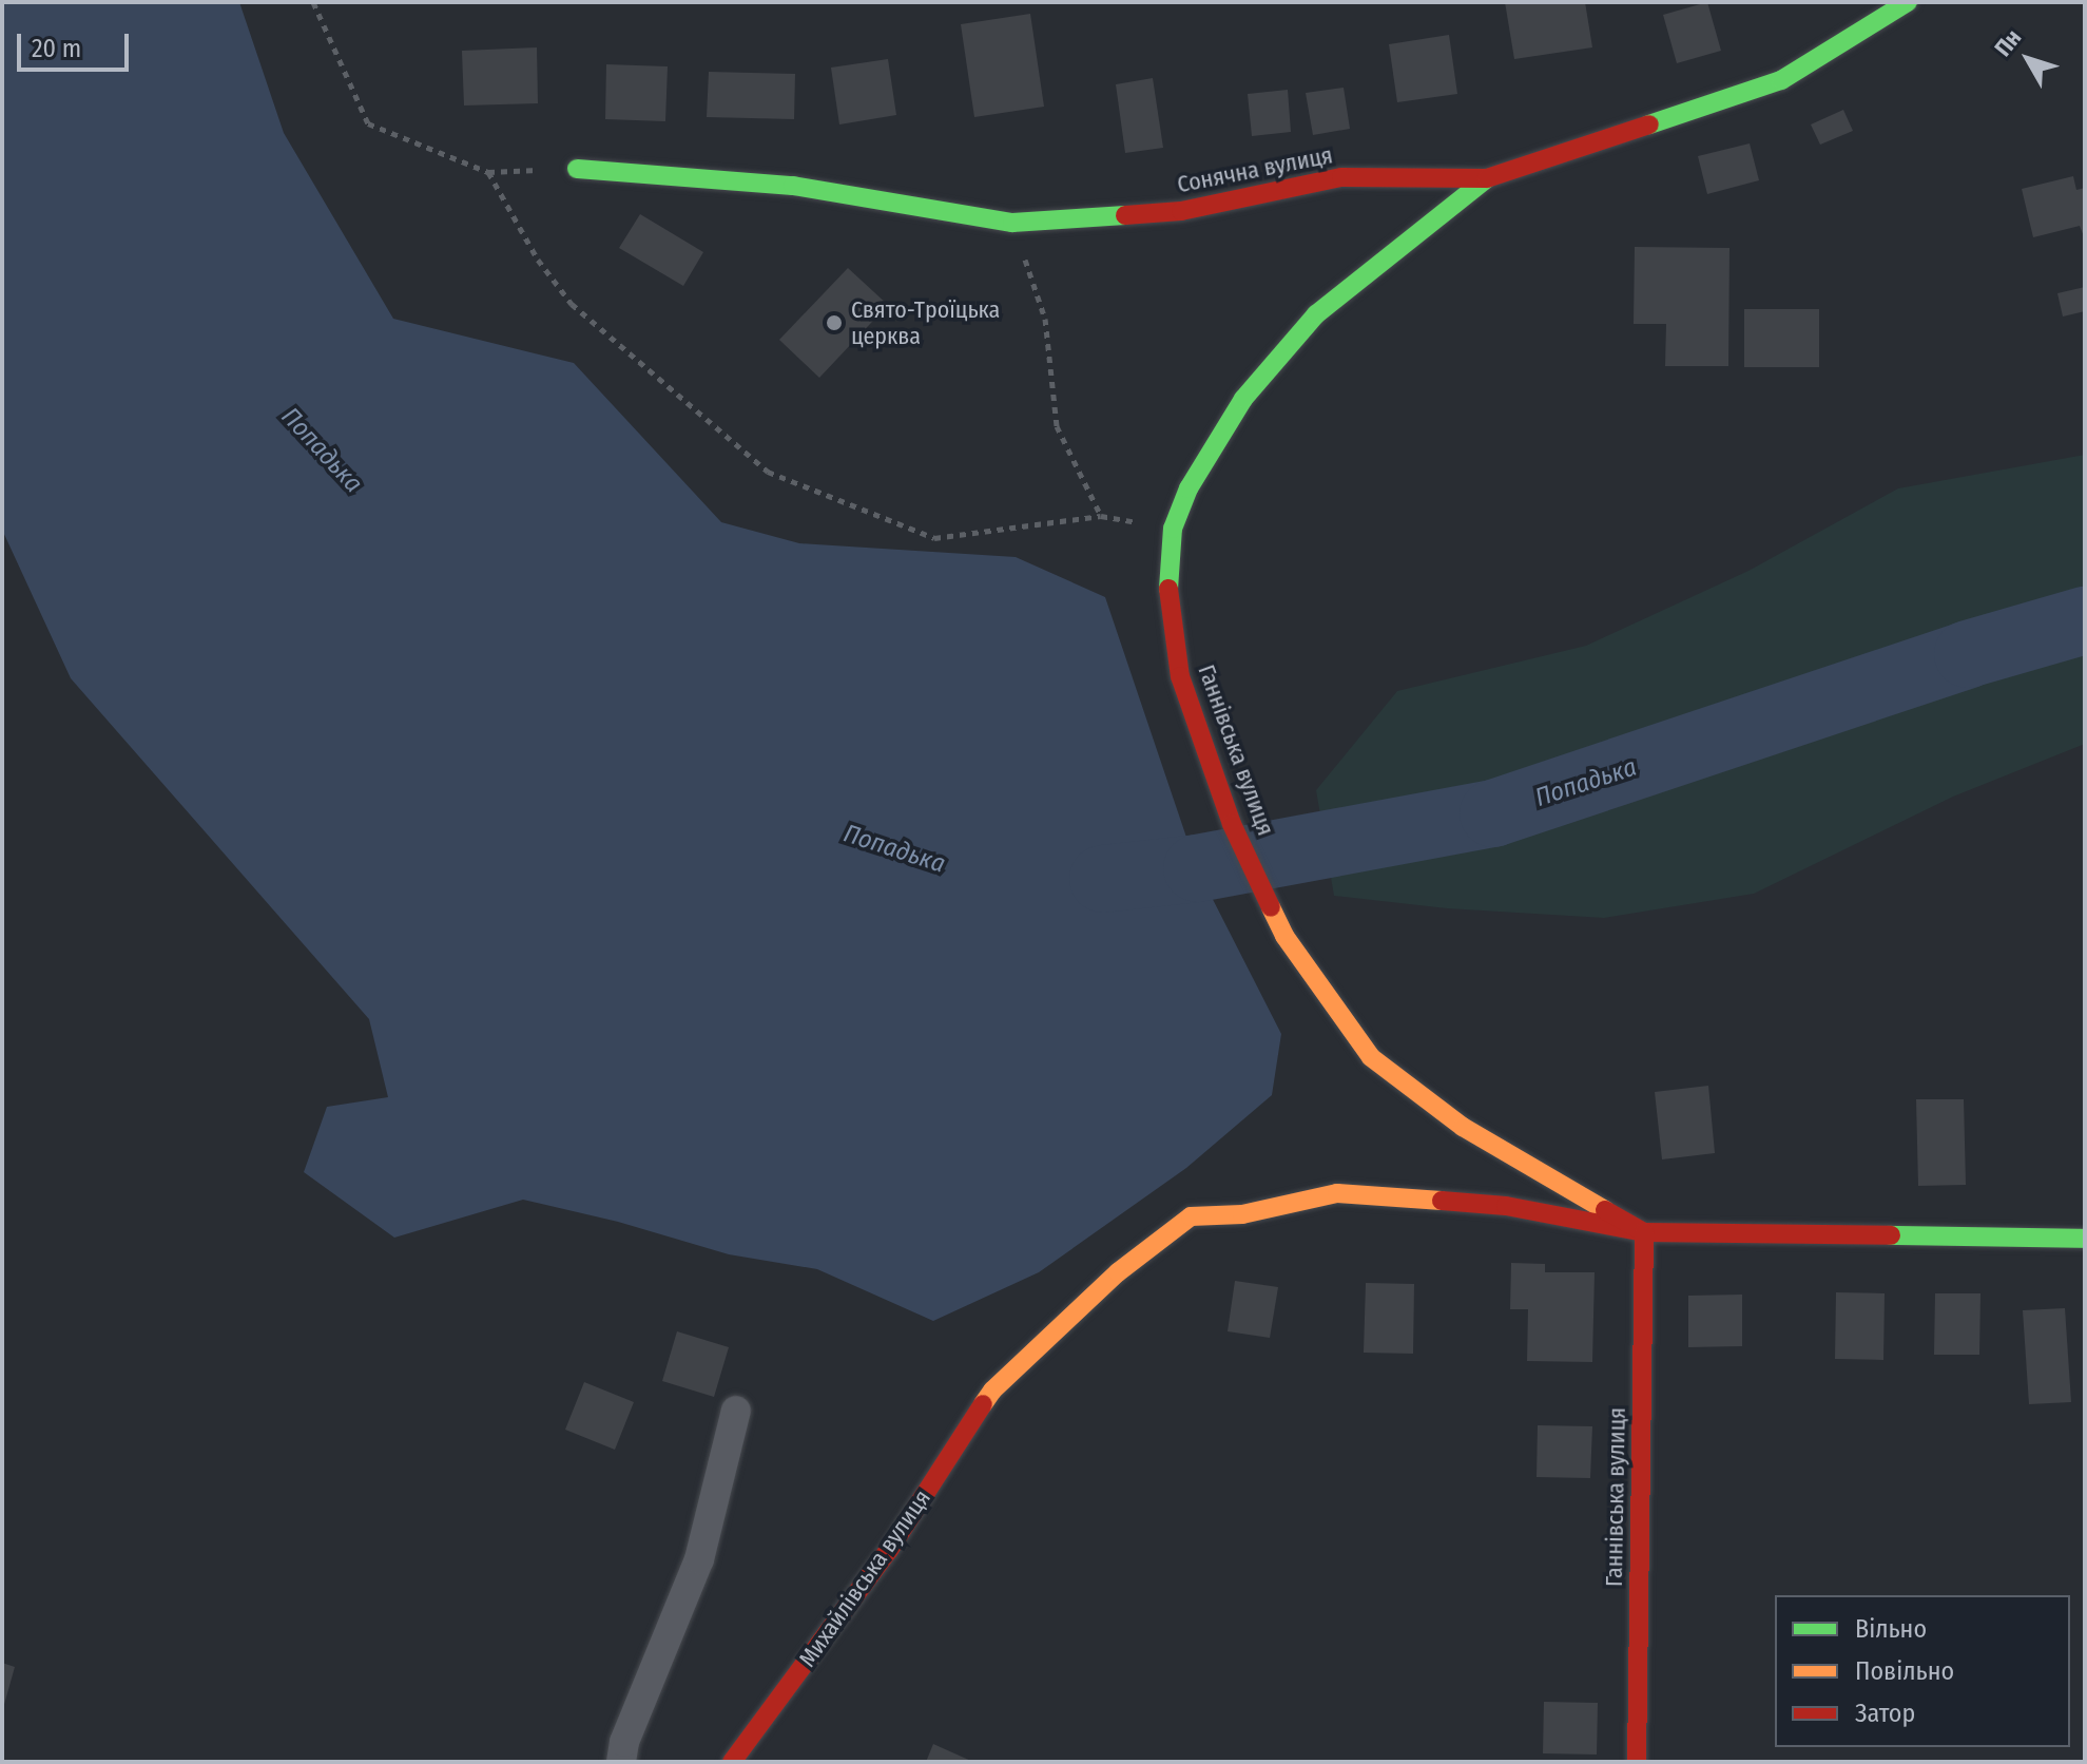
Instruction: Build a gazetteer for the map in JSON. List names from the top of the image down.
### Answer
{
  "streets": {
    "street": ["Сонячна вулиця", "Ганнівська вулиця", "Михайлівська вулиця"]
  },
  "crossings": [
    ["Сонячна вулиця", "Ганнівська вулиця"],
    ["Ганнівська вулиця", "Михайлівська вулиця"]
  ],
  "water": ["Попадька"],
  "places": ["Свято-Троїцька церква"],
  "legend": ["Вільно", "Повільно", "Затор"],
  "scale_bar": "20 m",
  "north": "top left"
}
